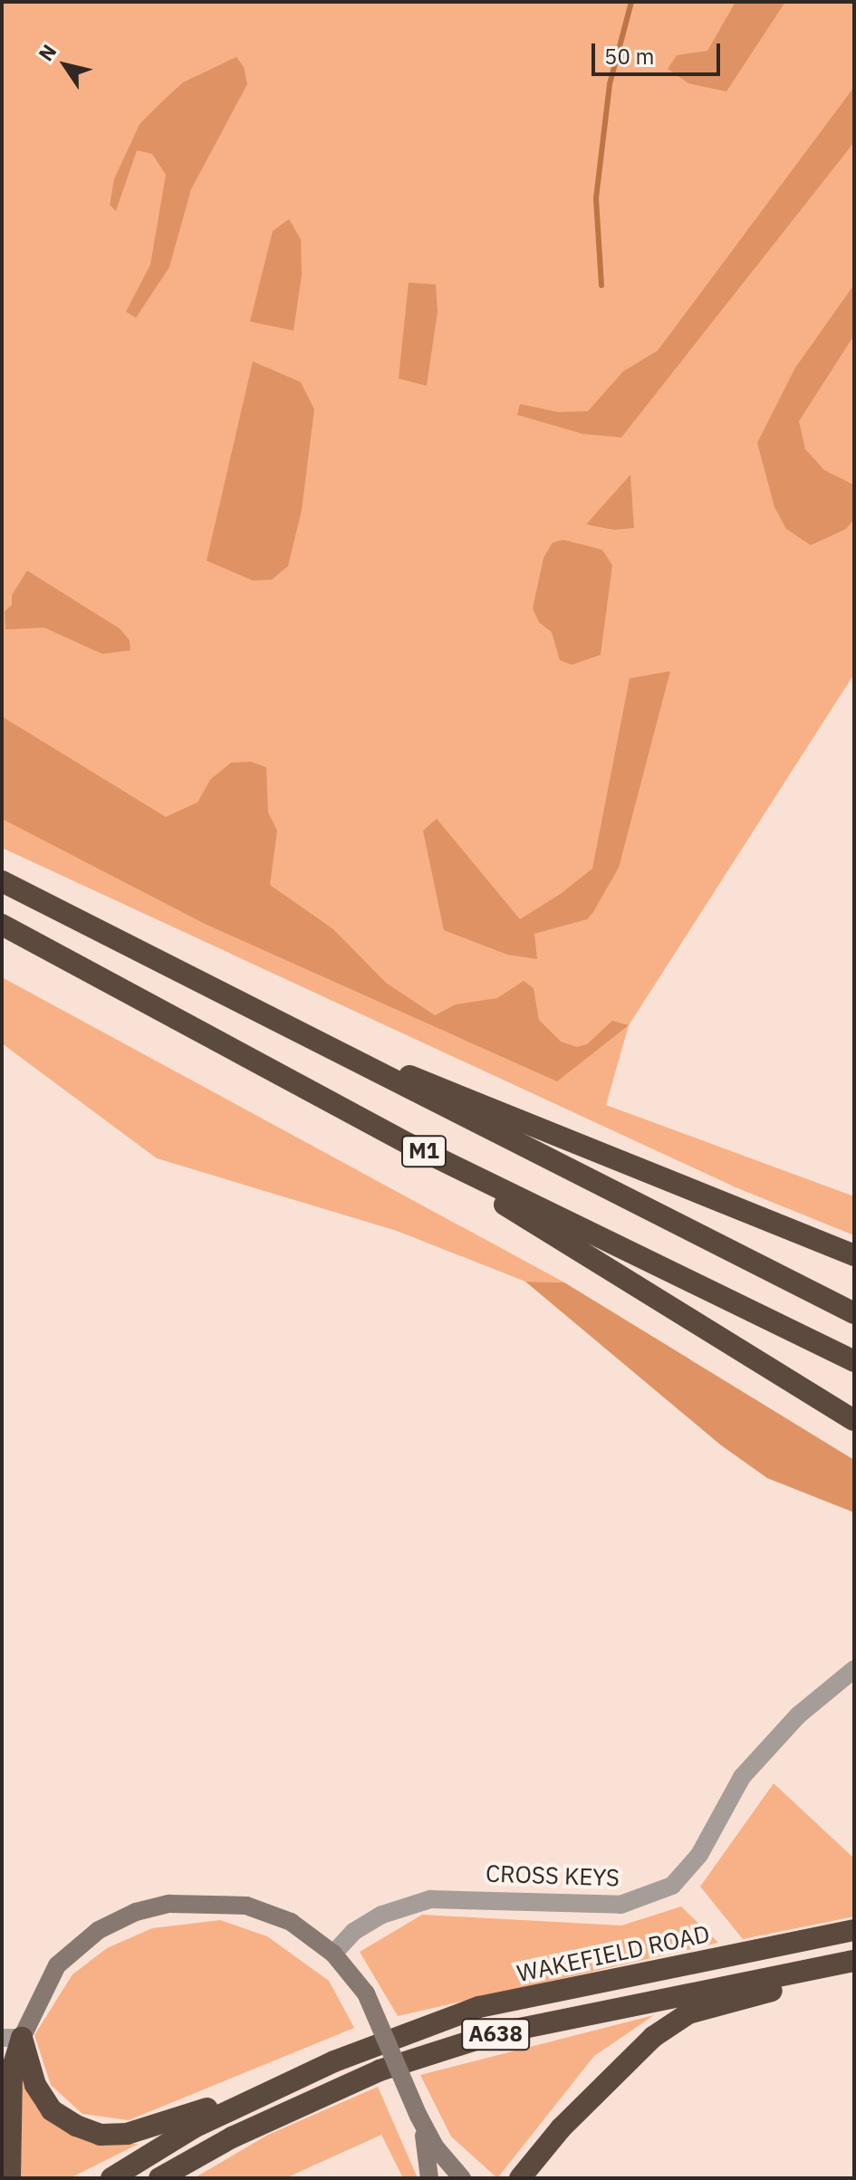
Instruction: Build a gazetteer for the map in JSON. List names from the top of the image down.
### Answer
{
  "streets": {
    "highway": ["M1", "WAKEFIELD ROAD", "A638"],
    "street": ["CROSS KEYS"]
  },
  "crossings": [
    ["WAKEFIELD ROAD", "A638"]
  ],
  "scale_bar": "50 m",
  "north": "top left"
}
